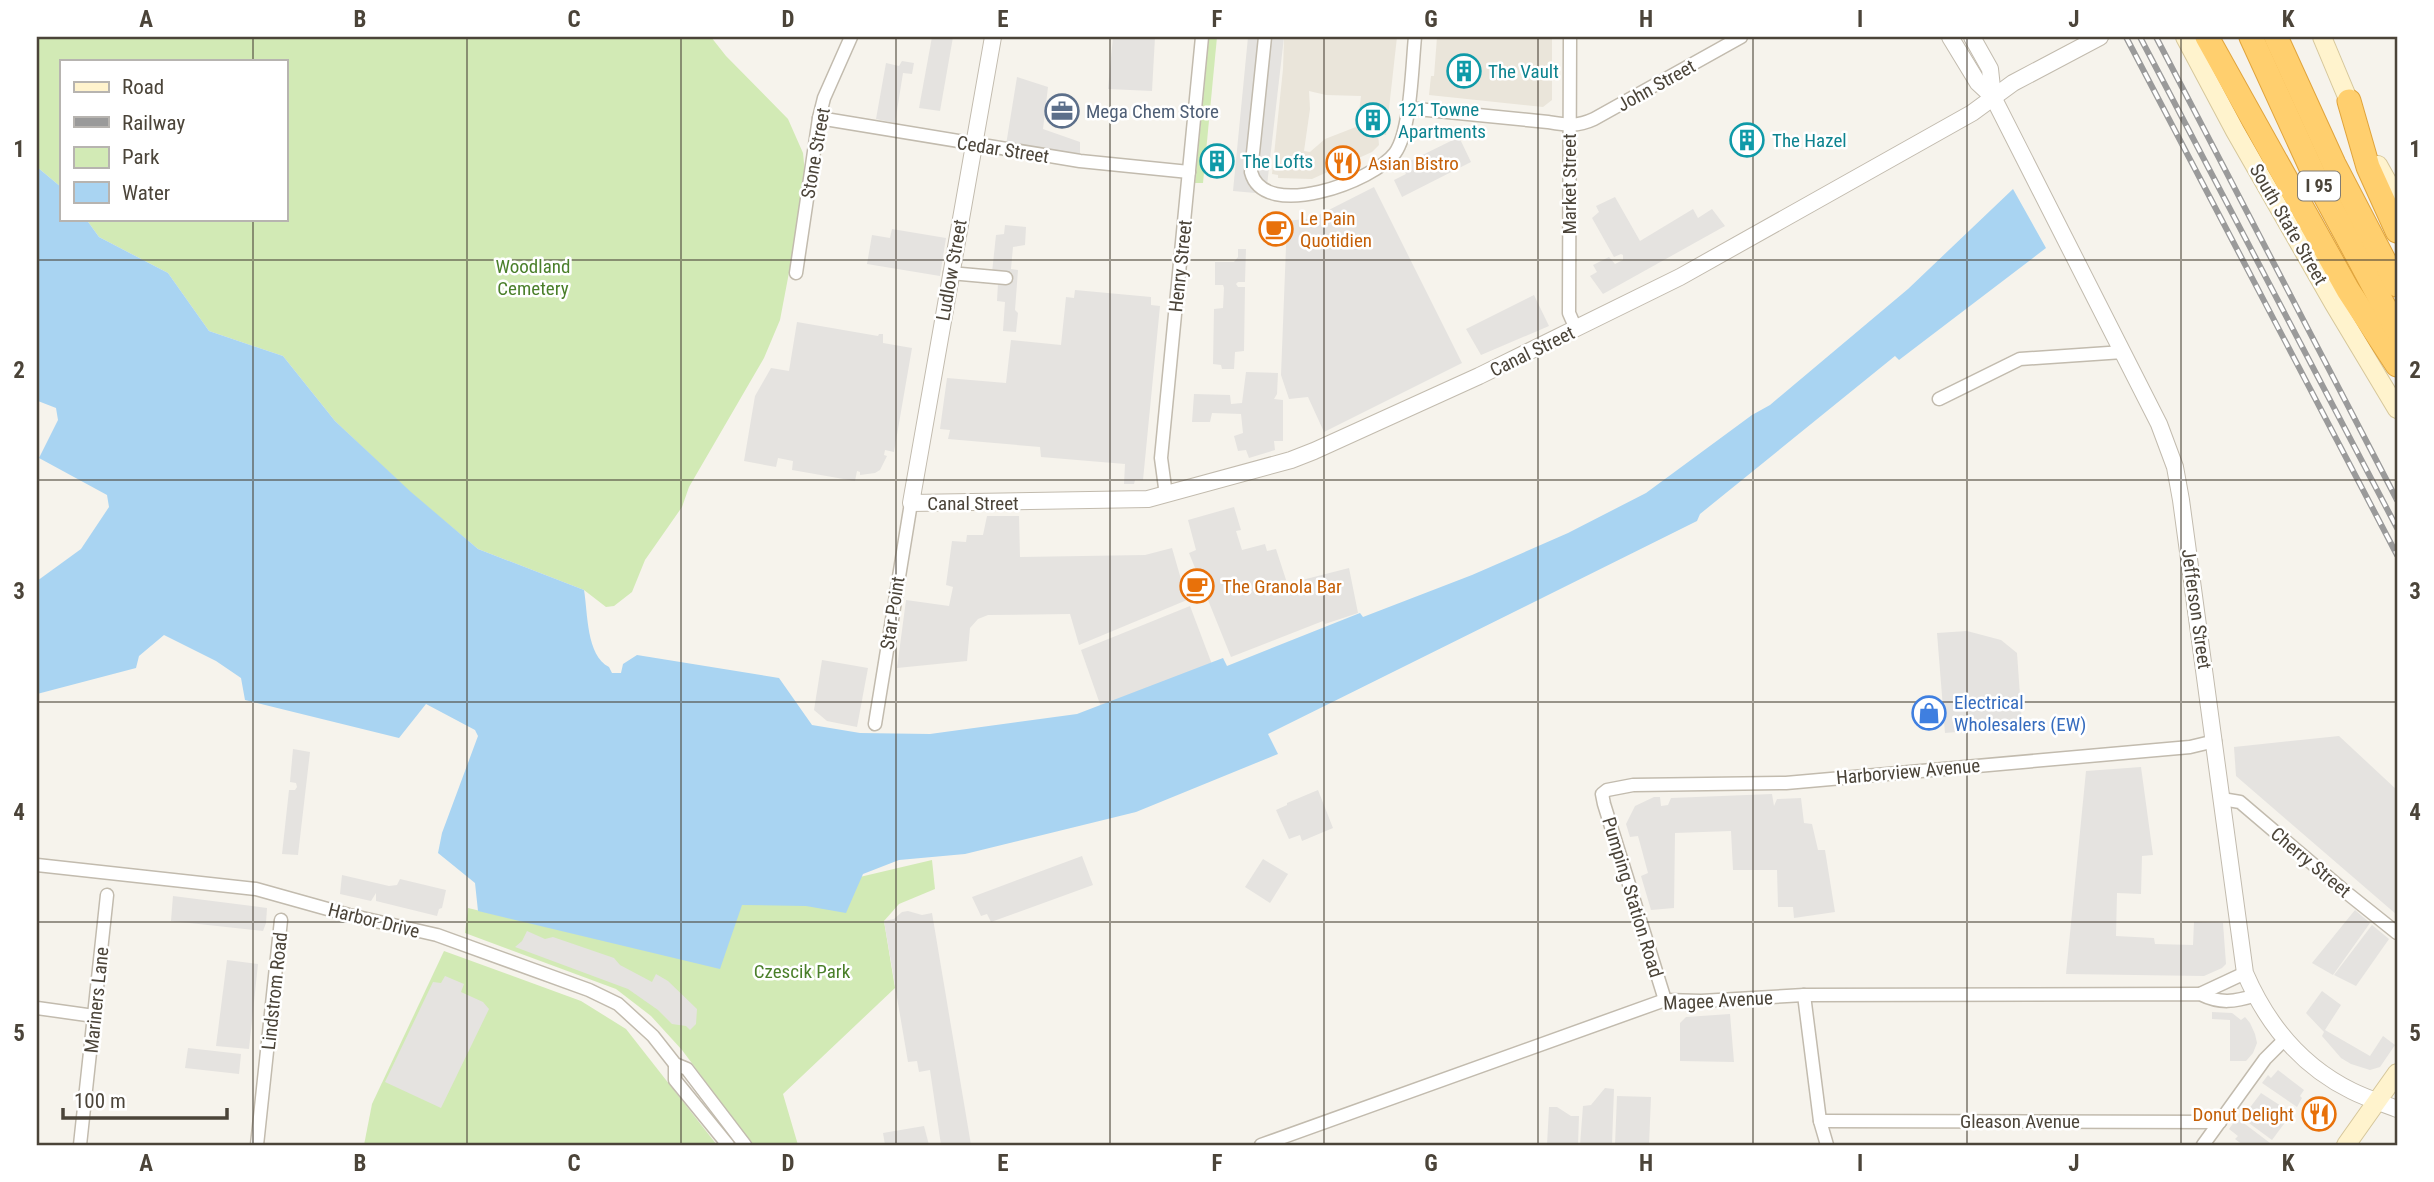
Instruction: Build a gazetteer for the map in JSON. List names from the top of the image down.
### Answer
{
  "streets": {
    "highway": ["I 95"],
    "main road": ["South State Street"],
    "street": [
      "John Street",
      "Cedar Street",
      "Stone Street",
      "Market Street",
      "Henry Street",
      "Ludlow Street",
      "Canal Street",
      "Jefferson Street",
      "Star Point",
      "Harborview Avenue",
      "Cherry Street",
      "Pumping Station Road",
      "Harbor Drive",
      "Lindstrom Road",
      "Mariners Lane",
      "Magee Avenue",
      "Gleason Avenue"
    ]
  },
  "crossings": [
    ["John Street", "Market Street"],
    ["Cedar Street", "Stone Street"],
    ["Cedar Street", "Henry Street"],
    ["Cedar Street", "Ludlow Street"],
    ["Market Street", "Canal Street"],
    ["Henry Street", "Canal Street"],
    ["Ludlow Street", "Canal Street"],
    ["Ludlow Street", "Star Point"],
    ["Canal Street", "Jefferson Street"],
    ["Canal Street", "Star Point"],
    ["Jefferson Street", "Harborview Avenue"],
    ["Jefferson Street", "Cherry Street"],
    ["Jefferson Street", "Magee Avenue"],
    ["Harborview Avenue", "Pumping Station Road"],
    ["Pumping Station Road", "Magee Avenue"]
  ],
  "parks": ["Woodland Cemetery", "Czescik Park"],
  "places": {
    "building": [
      "The Vault",
      "121 Towne Apartments",
      "The Hazel",
      "The Lofts"
    ],
    "office": ["Mega Chem Store"],
    "restaurant": ["Asian Bistro", "Donut Delight"],
    "cafe": ["Le Pain Quotidien", "The Granola Bar"],
    "shop": ["Electrical Wholesalers (EW)"]
  },
  "legend": [
    "Road",
    "Railway",
    "Park",
    "Water"
  ],
  "scale_bar": "100 m",
  "grid": {
    "columns": [
      "A",
      "B",
      "C",
      "D",
      "E",
      "F",
      "G",
      "H",
      "I",
      "J",
      "K"
    ],
    "rows": [
      "1",
      "2",
      "3",
      "4",
      "5"
    ]
  }
}
